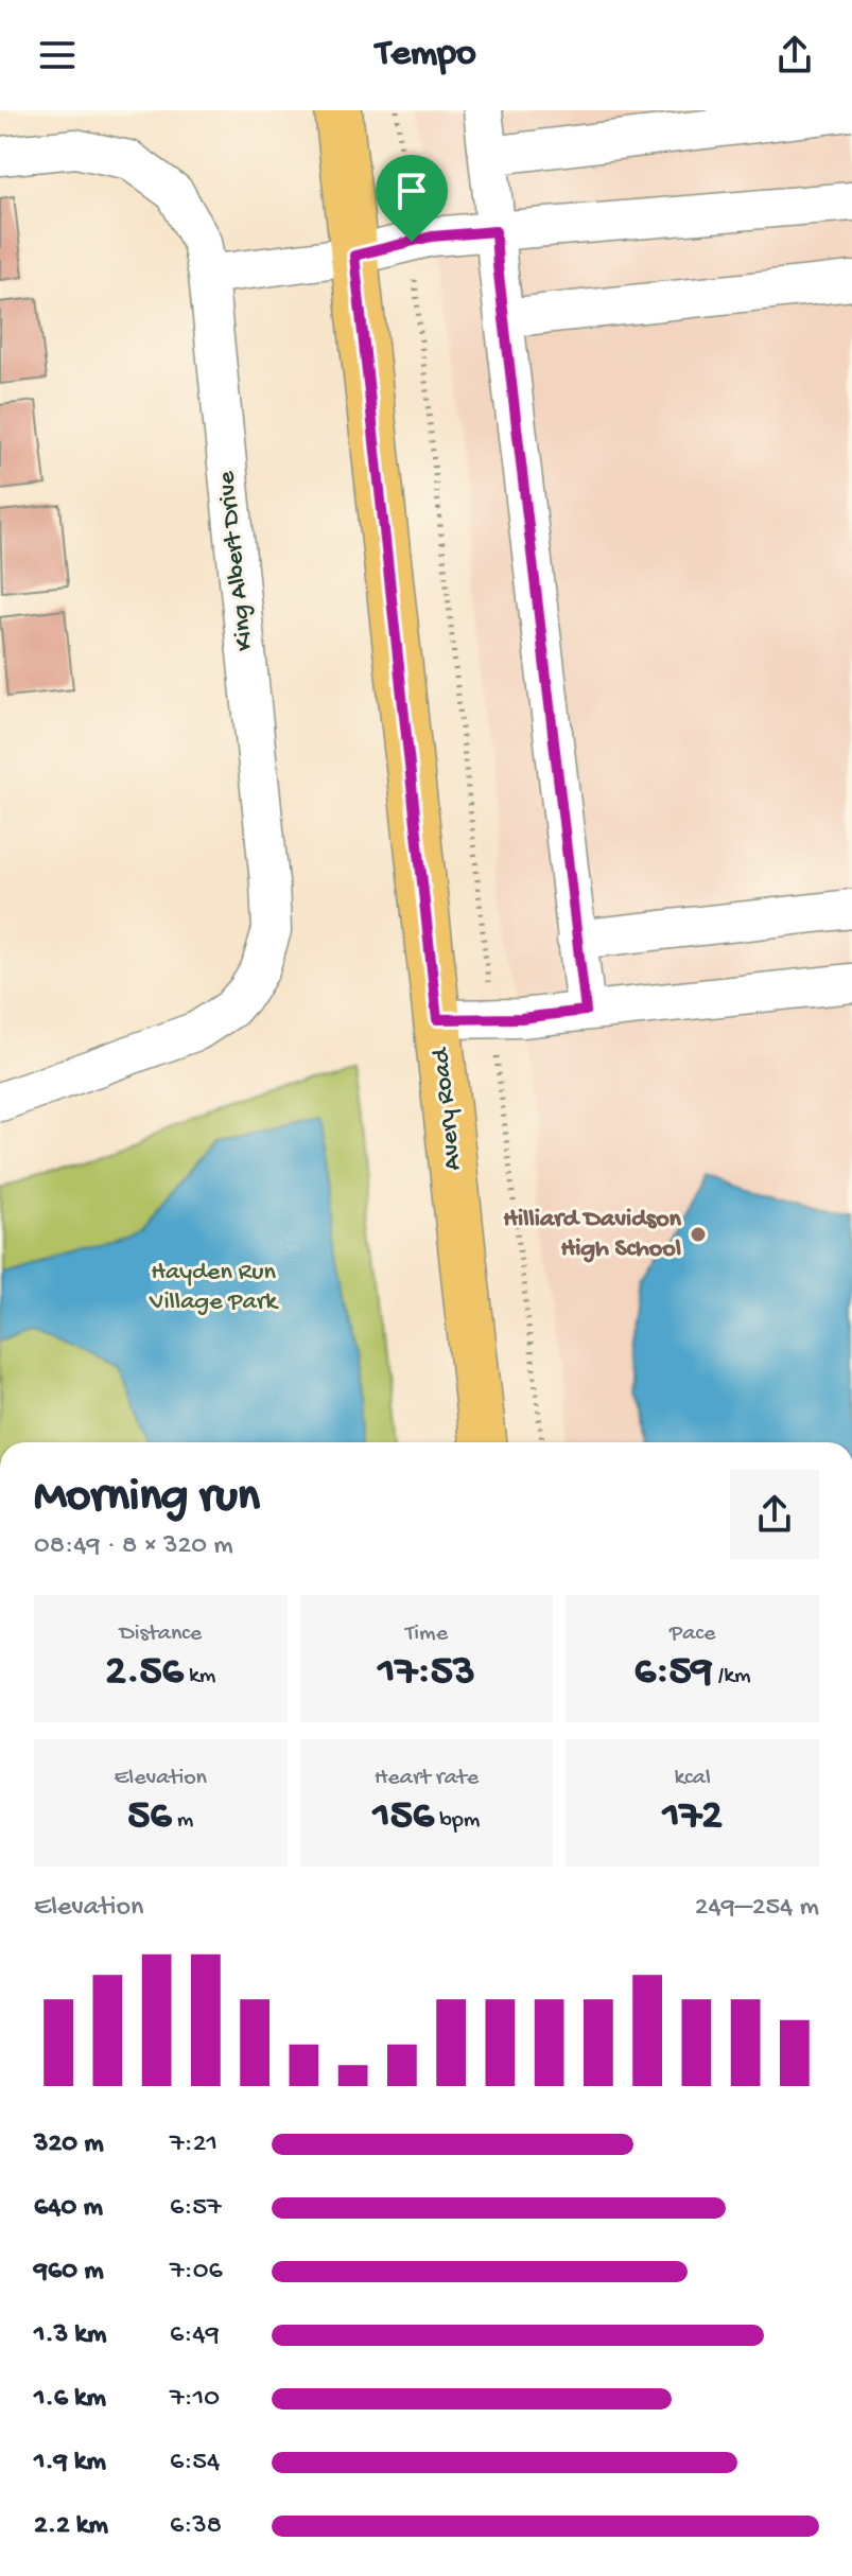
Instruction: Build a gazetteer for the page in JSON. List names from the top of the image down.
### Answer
{
  "streets": {
    "main road": ["Avery Road"],
    "street": ["King Albert Drive"]
  },
  "parks": ["Hayden Run Village Park"],
  "places": ["Hilliard Davidson High School"],
  "page": {
    "header": "Tempo",
    "heading": ["Morning run", "08:49 · 8 × 320 m"],
    "stats": [
      ["Distance", "2.56 km"],
      ["Time", "17:53"],
      ["Pace", "6:59 /km"],
      ["Elevation", "56 m"],
      ["Heart rate", "156 bpm"],
      ["kcal", "172"]
    ],
    "chart": ["Elevation", "249–254 m"],
    "list": [
      {
        "name": "320 m",
        "note": "7:21"
      },
      {
        "name": "640 m",
        "note": "6:57"
      },
      {
        "name": "960 m",
        "note": "7:06"
      },
      {
        "name": "1.3 km",
        "note": "6:49"
      },
      {
        "name": "1.6 km",
        "note": "7:10"
      },
      {
        "name": "1.9 km",
        "note": "6:54"
      },
      {
        "name": "2.2 km",
        "note": "6:38"
      }
    ]
  }
}
